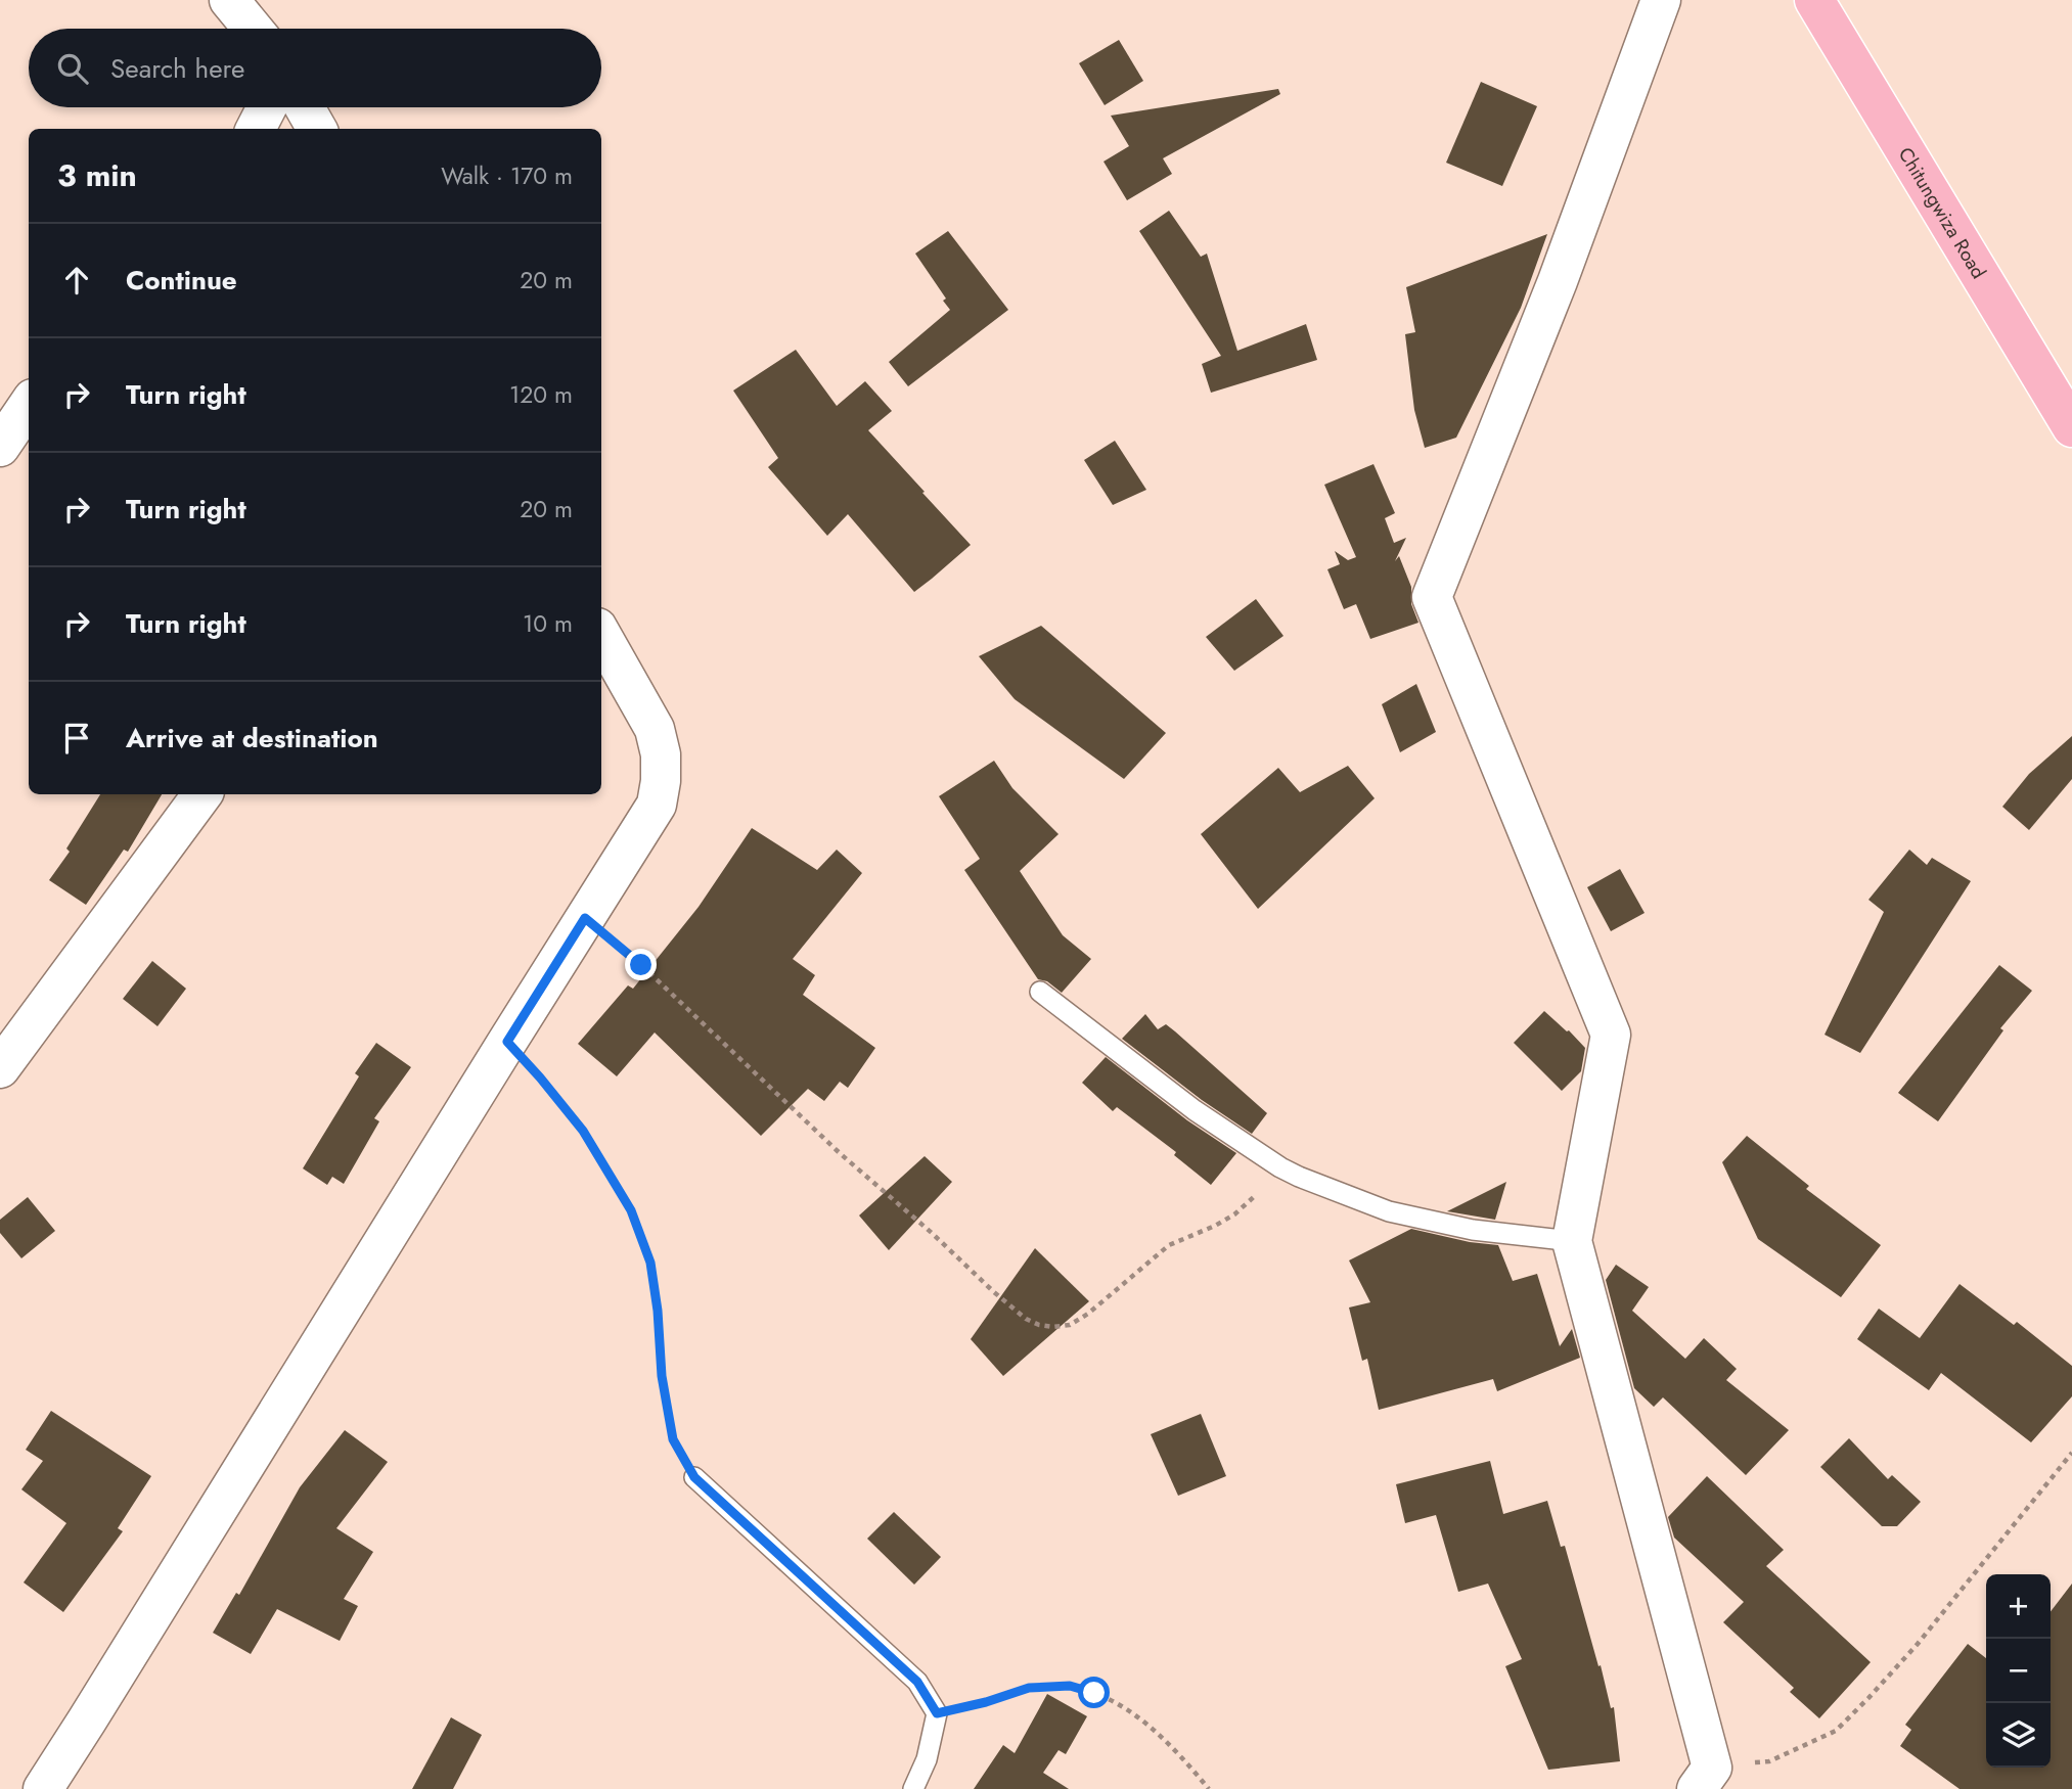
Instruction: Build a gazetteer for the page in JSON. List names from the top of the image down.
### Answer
{
  "streets": {
    "main road": ["Chitungwiza Road"]
  },
  "page": {
    "search": "Search here",
    "heading": ["3 min", "Walk · 170 m"],
    "list": [
      ["Continue", "20 m"],
      ["Turn right", "120 m"],
      ["Turn right", "20 m"],
      ["Turn right", "10 m"],
      "Arrive at destination"
    ],
    "map_buttons": ["+", "−"]
  }
}
